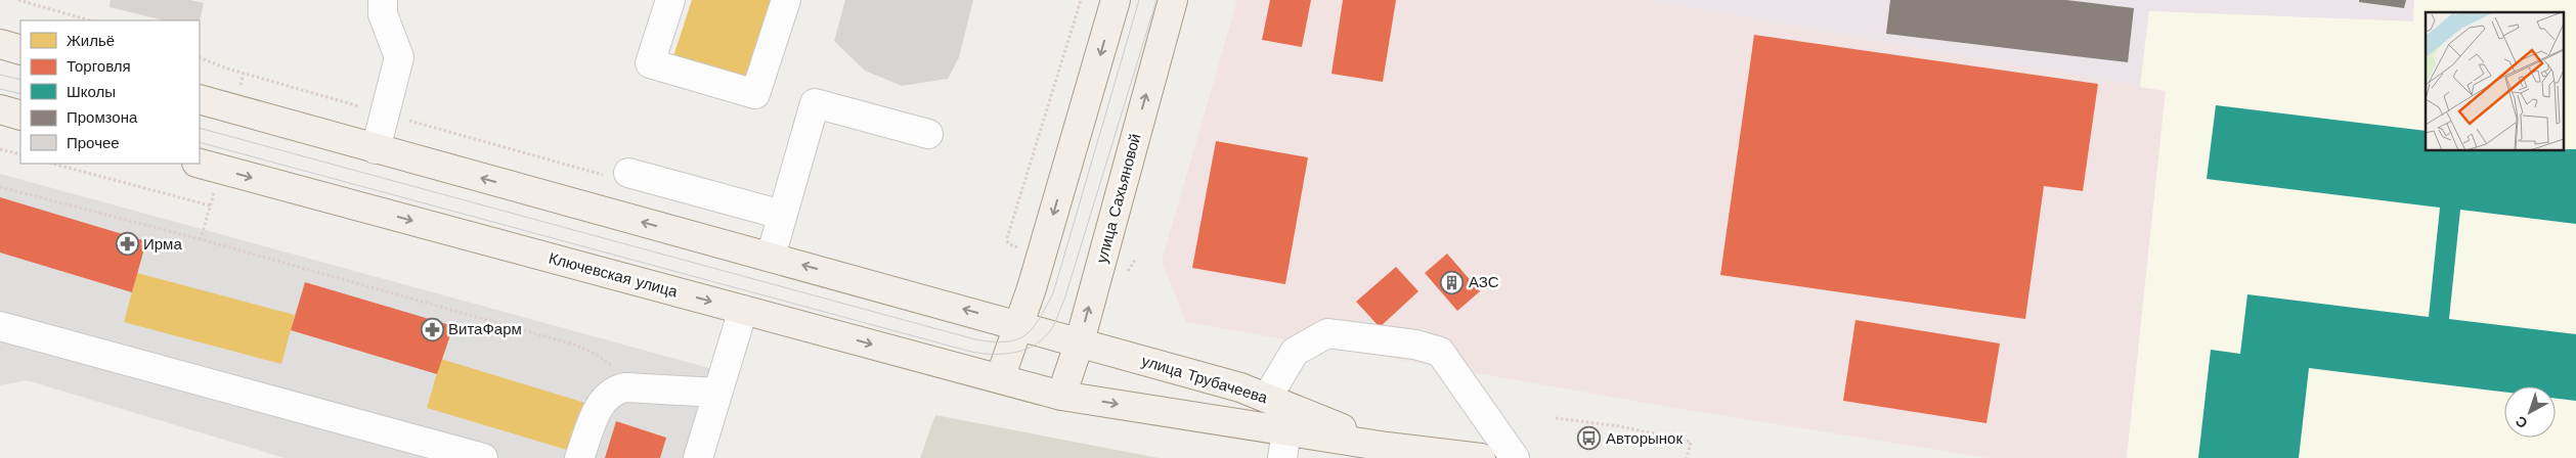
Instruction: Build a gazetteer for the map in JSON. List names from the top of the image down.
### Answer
{
  "streets": {
    "main road": ["улица Сахьяновой", "Ключевская улица", "улица Трубачеева"]
  },
  "crossings": [
    ["улица Сахьяновой", "улица Трубачеева"],
    ["Ключевская улица", "улица Трубачеева"]
  ],
  "places": {
    "pharmacy": ["Ирма", "ВитаФарм"],
    "building": ["АЗС"],
    "bus stop": ["Авторынок"]
  },
  "legend": [
    "Жильё",
    "Торговля",
    "Школы",
    "Промзона",
    "Прочее"
  ],
  "north": "bottom left"
}
